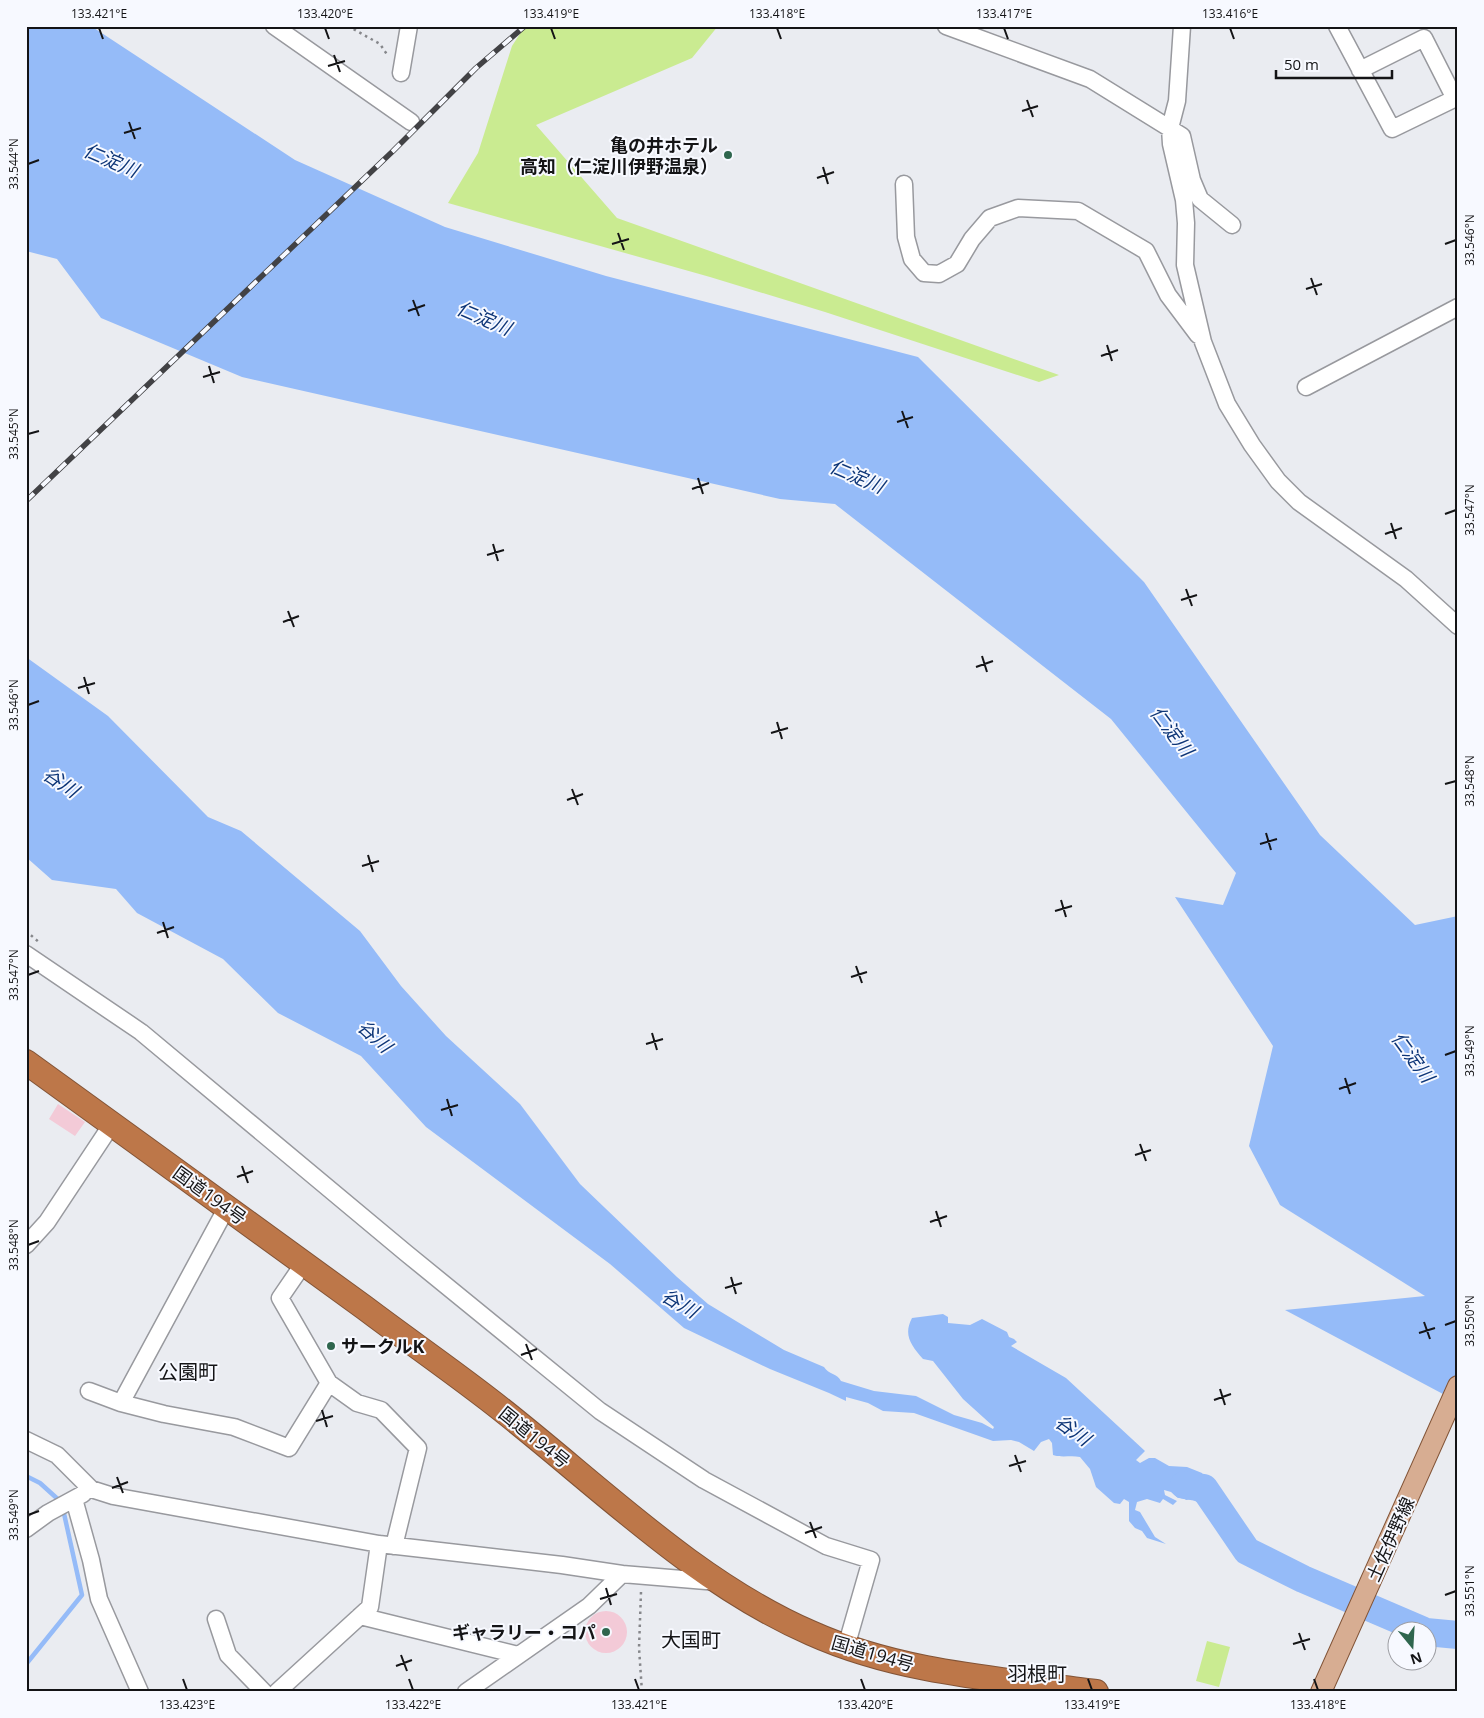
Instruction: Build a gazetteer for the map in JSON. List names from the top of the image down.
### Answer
{
  "streets": {
    "highway": ["国道194号"],
    "main road": ["土佐伊野線"]
  },
  "districts": ["公園町", "大国町", "羽根町"],
  "water": ["仁淀川", "谷川"],
  "places": ["亀の井ホテル 高知（仁淀川伊野温泉）", "サークルK", "ギャラリー・コパ"],
  "scale_bar": "50 m",
  "north": "bottom",
  "coordinates": [
    "133.421°E",
    "133.420°E",
    "133.419°E",
    "133.418°E",
    "133.417°E",
    "133.416°E",
    "33.544°N",
    "33.546°N",
    "33.545°N",
    "33.547°N",
    "33.548°N",
    "33.549°N",
    "33.550°N",
    "33.551°N",
    "133.423°E",
    "133.422°E"
  ]
}
